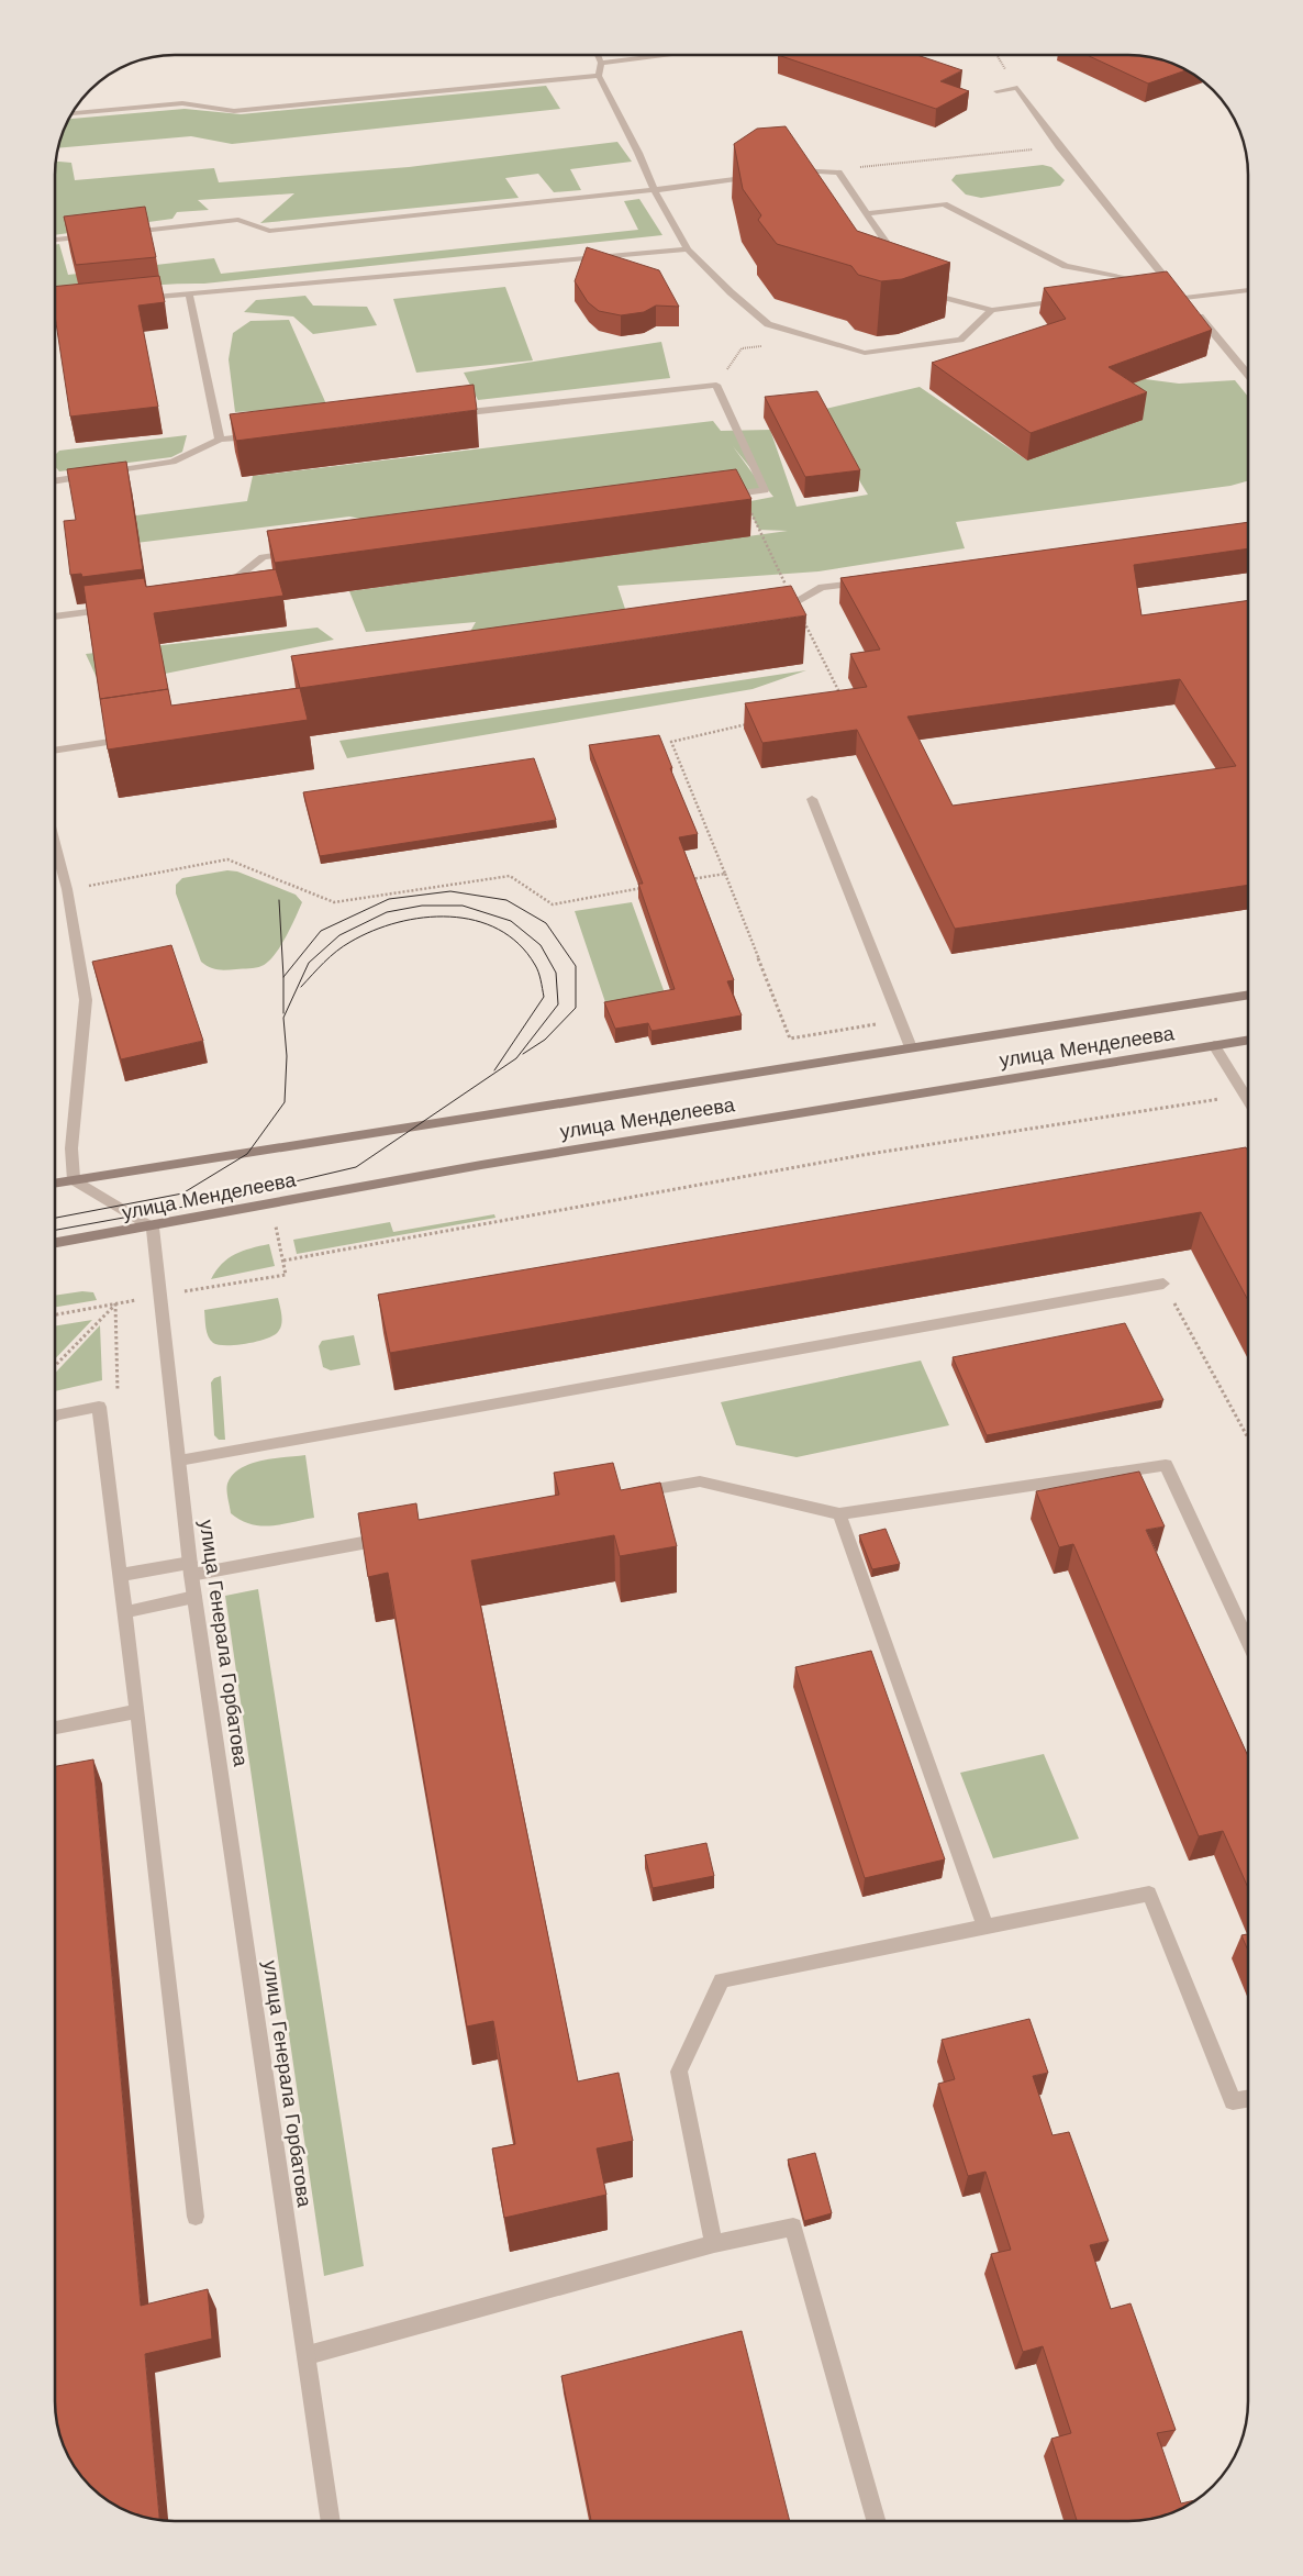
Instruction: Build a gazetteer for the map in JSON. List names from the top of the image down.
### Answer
{
  "streets": {
    "main road": ["улица Менделеева"],
    "street": ["улица Генерала Горбатова"]
  },
  "crossings": [
    ["улица Менделеева", "улица Генерала Горбатова"]
  ]
}
